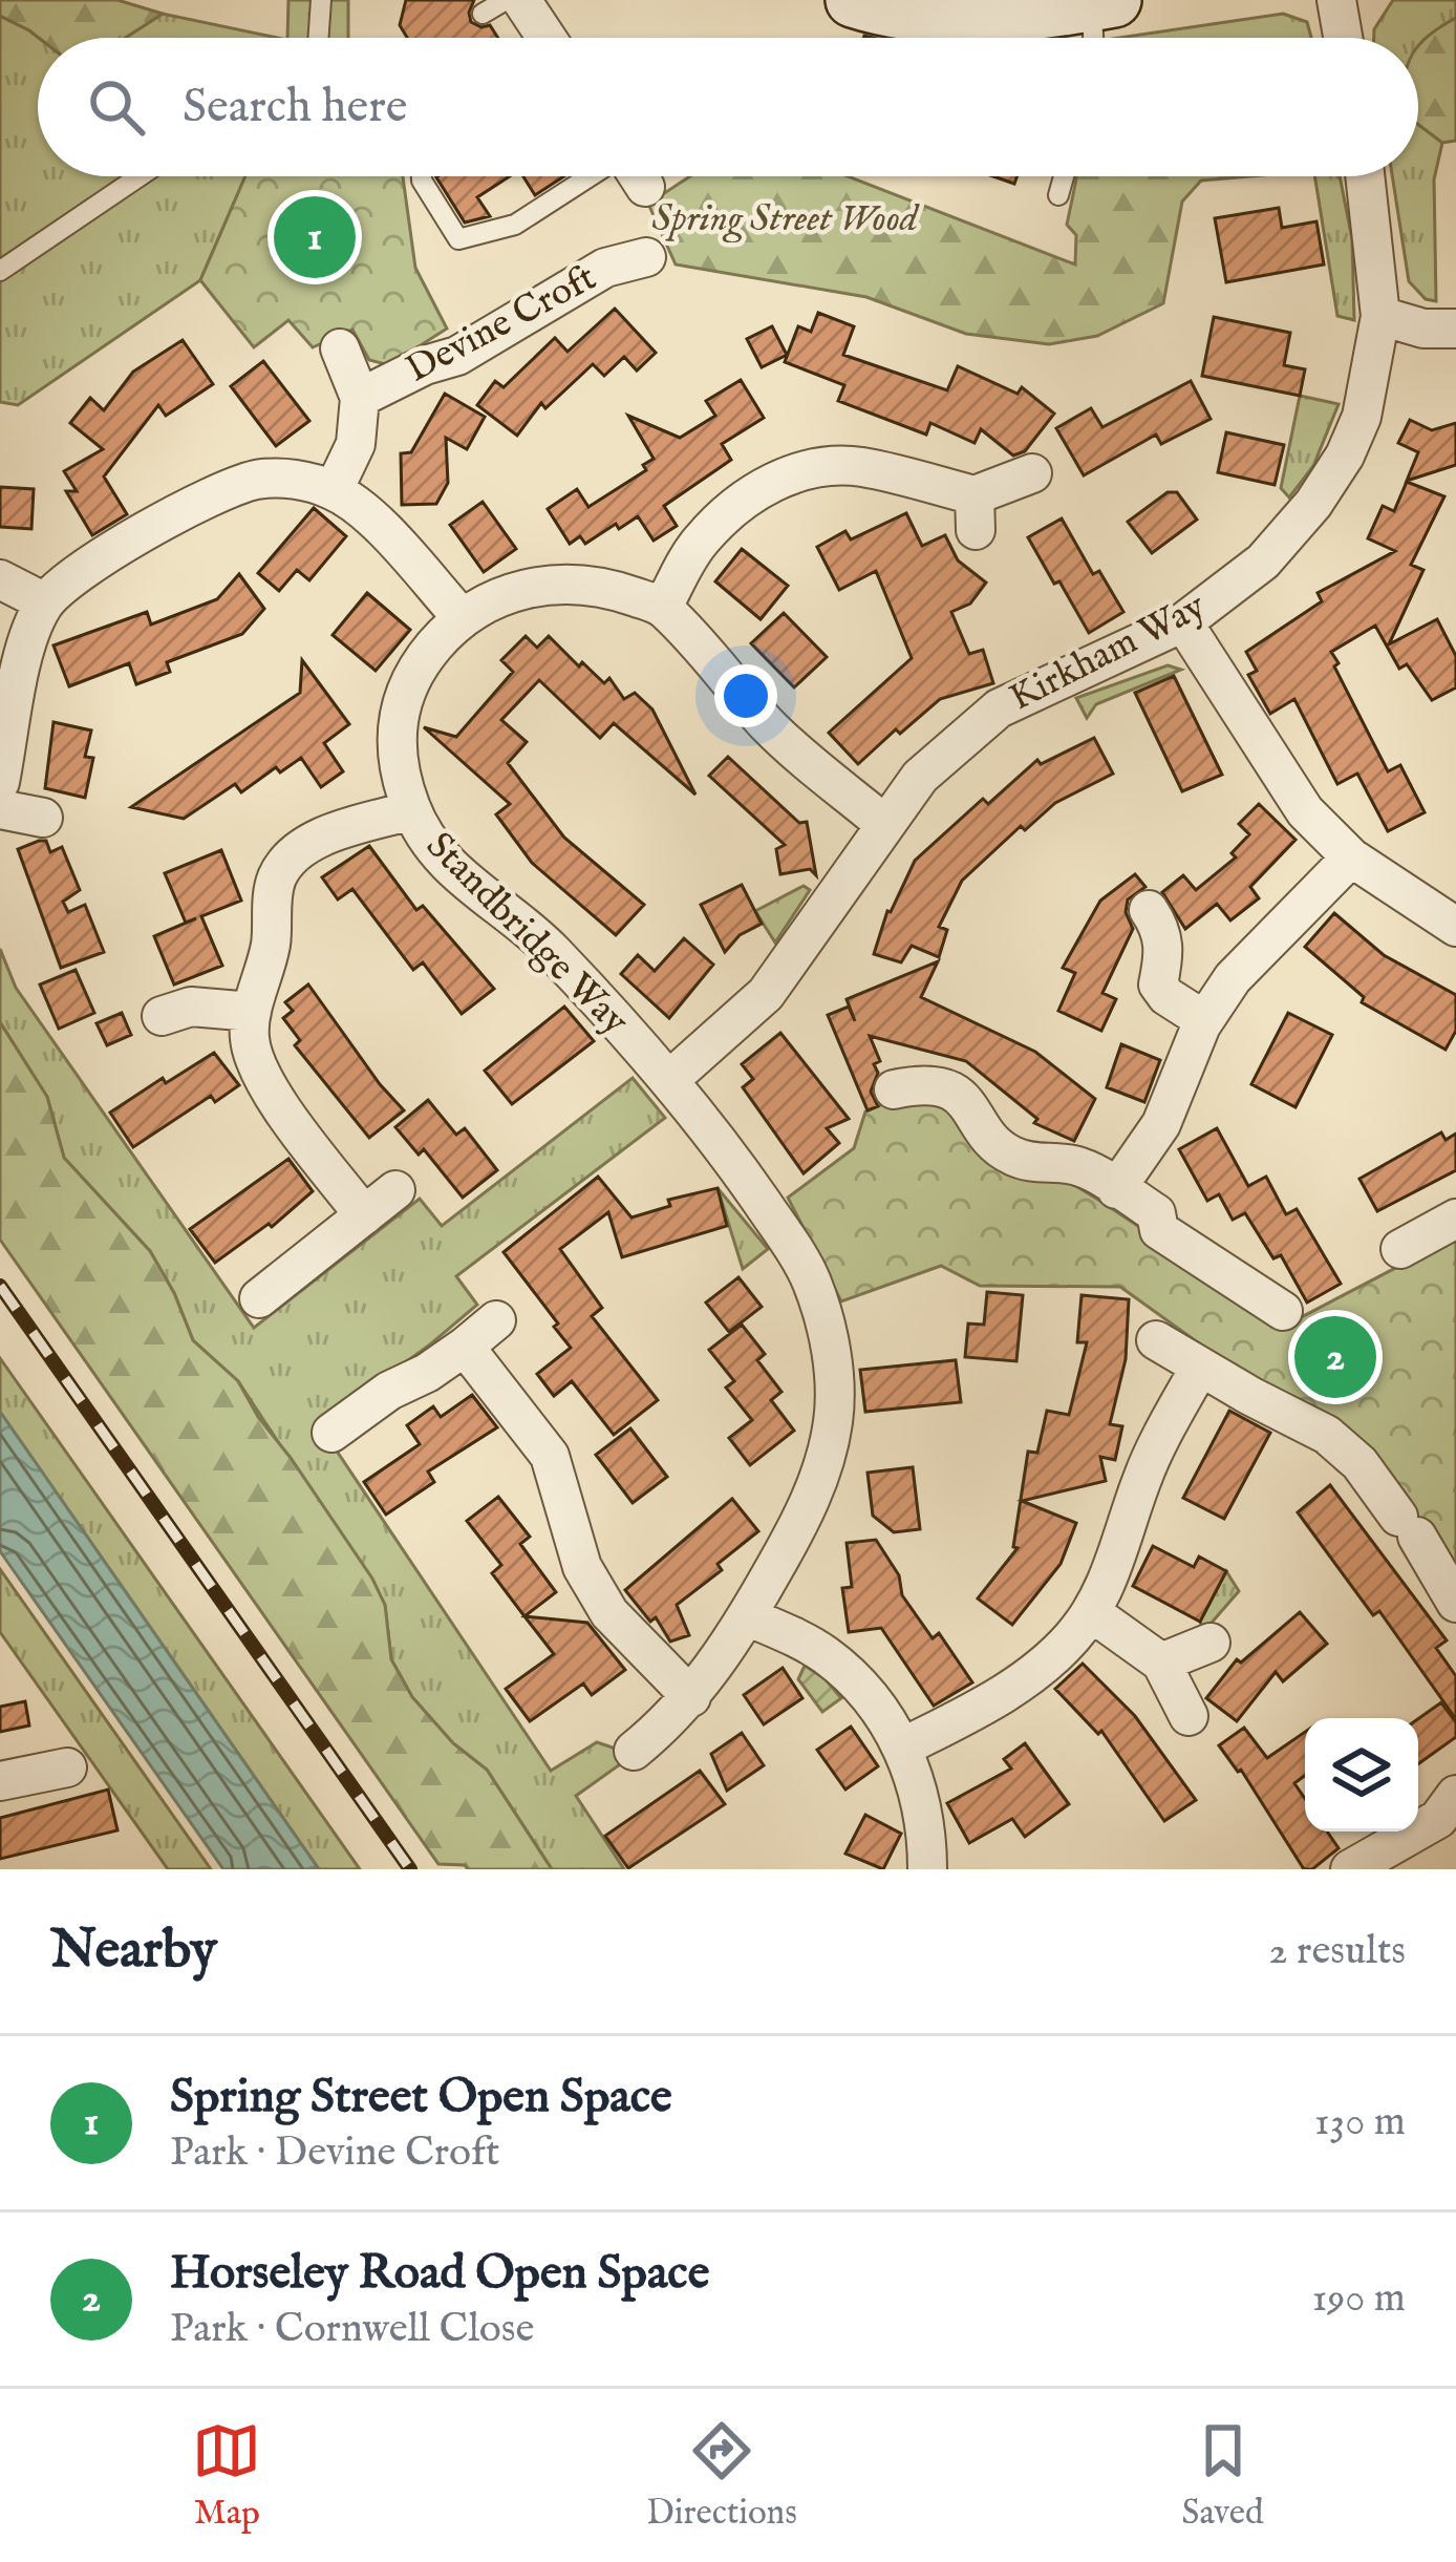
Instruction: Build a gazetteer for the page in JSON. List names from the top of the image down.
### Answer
{
  "streets": {
    "street": ["Devine Croft", "Kirkham Way", "Standbridge Way"]
  },
  "crossings": [
    ["Kirkham Way", "Standbridge Way"]
  ],
  "parks": ["Spring Street Wood"],
  "page": {
    "search": "Search here",
    "pins": ["1", "2"],
    "heading": ["Nearby", "2 results"],
    "list": [
      {
        "mark": "1",
        "name": "Spring Street Open Space",
        "note": "Park · Devine Croft",
        "value": "130 m"
      },
      {
        "mark": "2",
        "name": "Horseley Road Open Space",
        "note": "Park · Cornwell Close",
        "value": "190 m"
      }
    ],
    "nav": ["Map", "Directions", "Saved"]
  }
}
